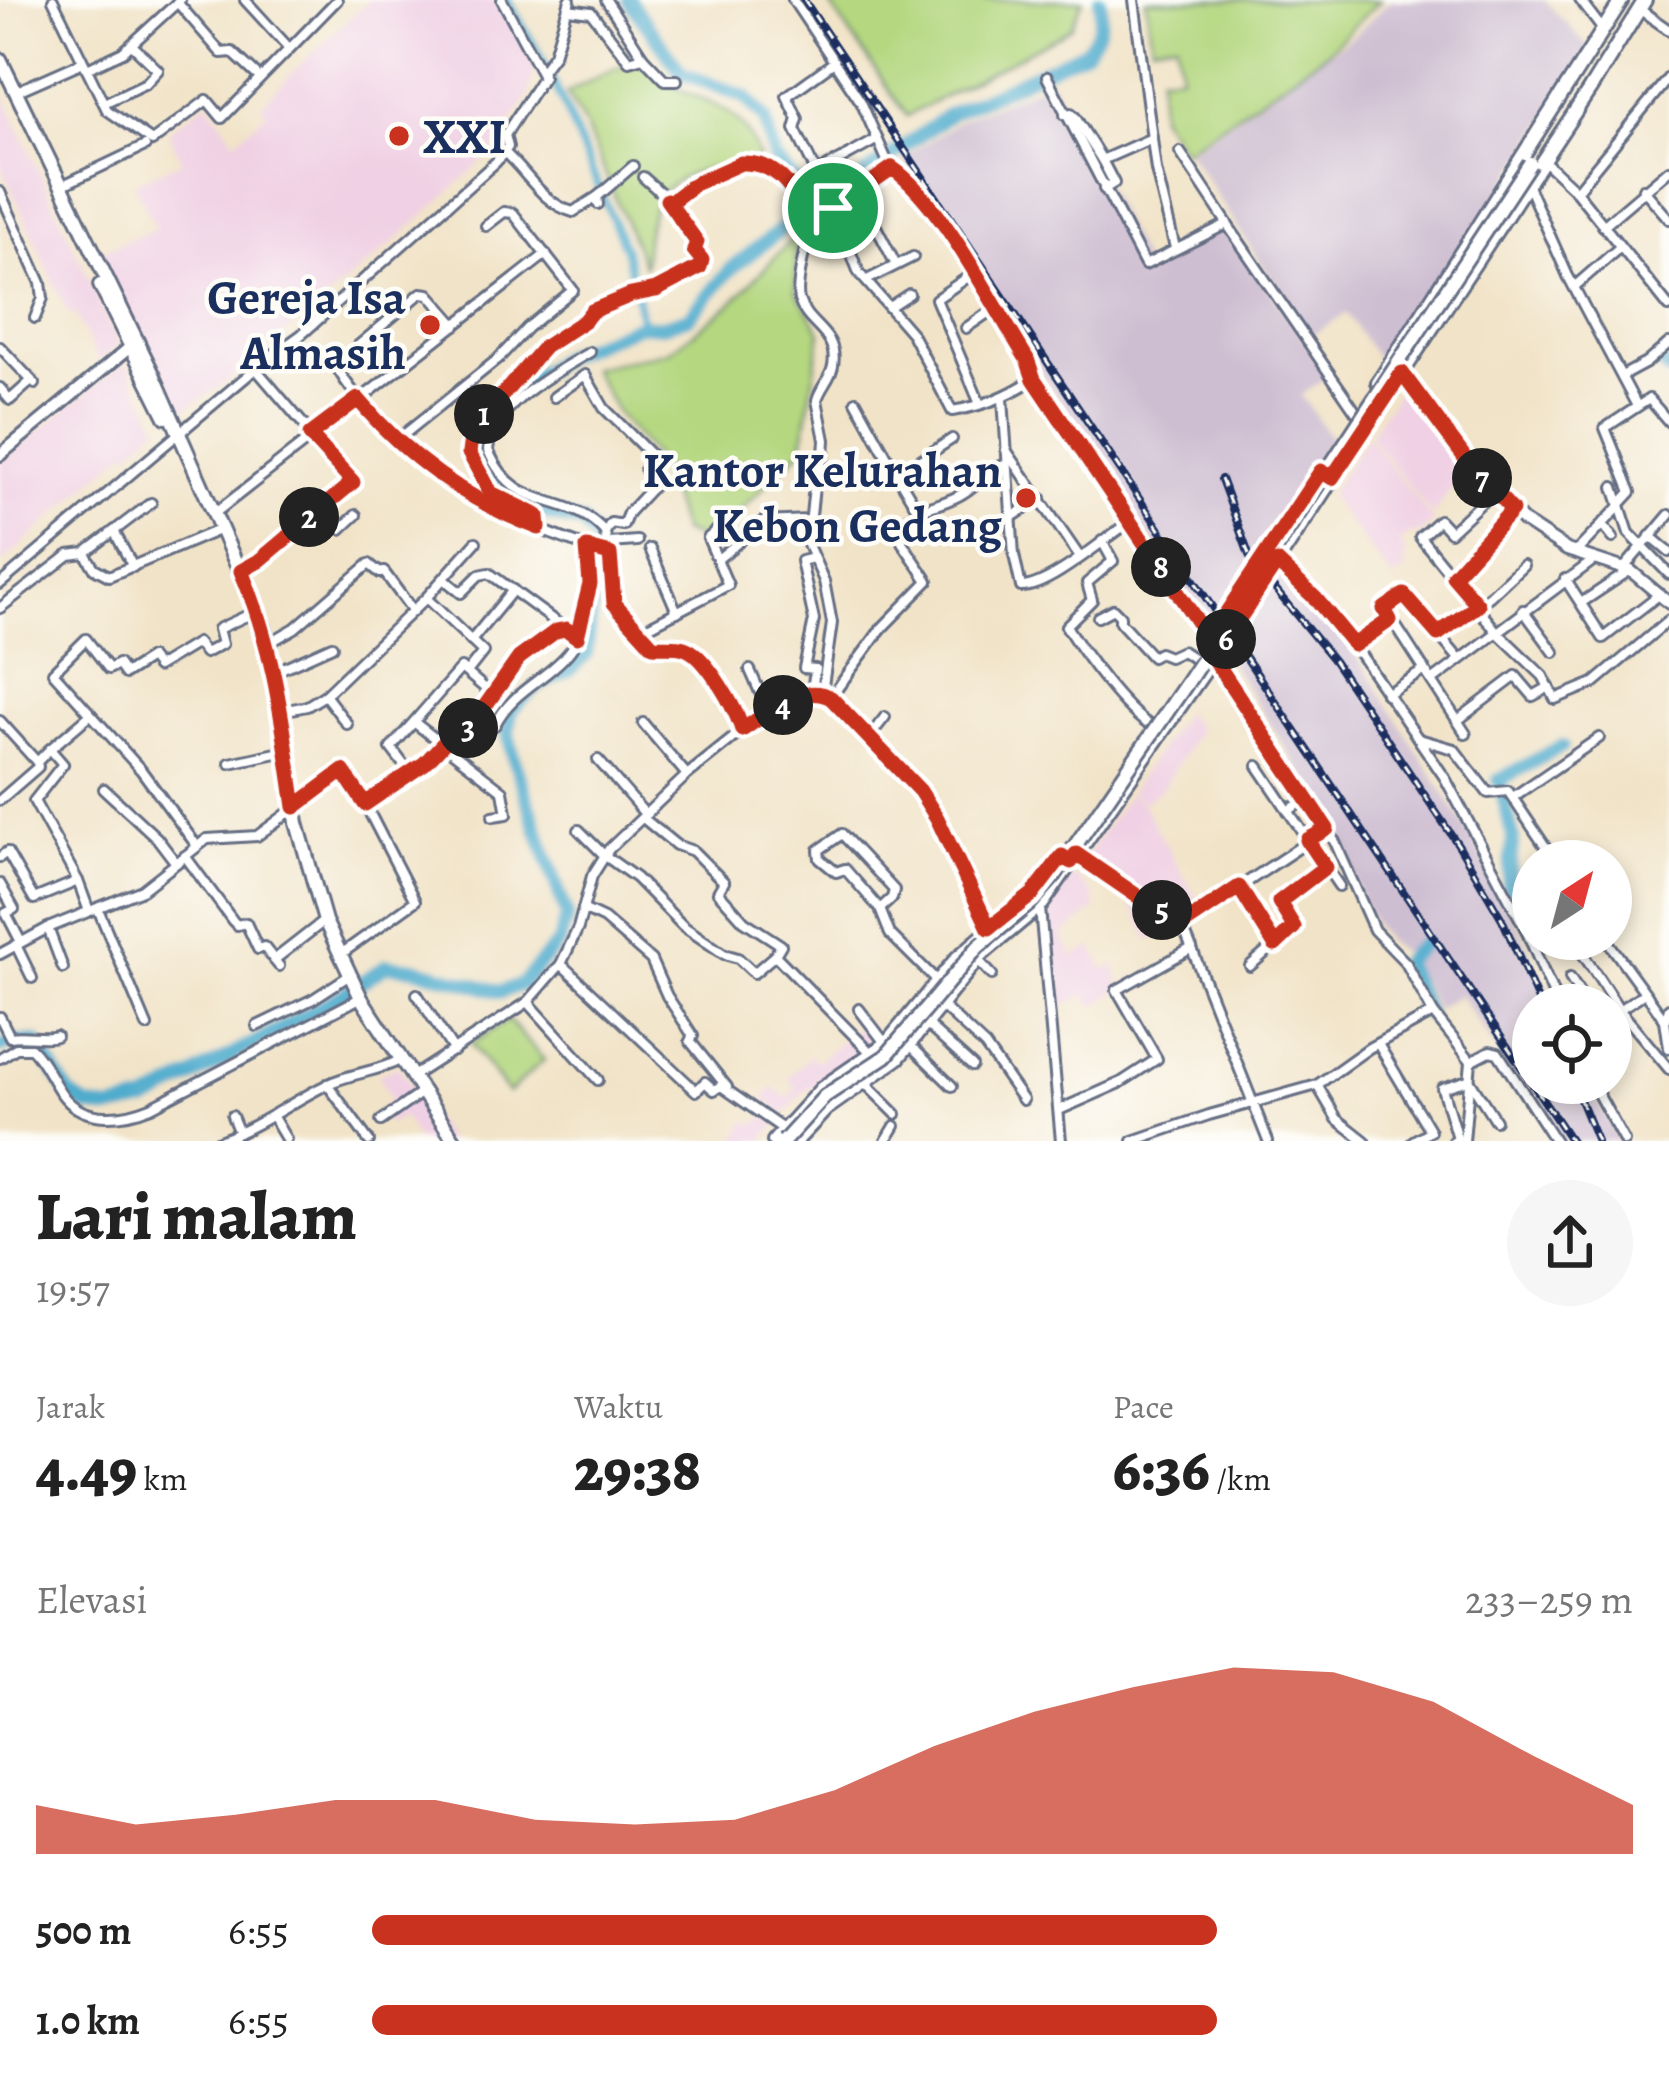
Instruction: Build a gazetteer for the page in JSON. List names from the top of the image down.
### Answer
{
  "places": ["XXI", "Gereja Isa Almasih", "Kantor Kelurahan Kebon Gedang"],
  "north": "top right",
  "page": {
    "pins": [
      "1",
      "7",
      "2",
      "8",
      "6",
      "4",
      "3",
      "5"
    ],
    "heading": ["Lari malam", "19:57"],
    "stats": [
      ["Jarak", "4.49 km"],
      ["Waktu", "29:38"],
      ["Pace", "6:36 /km"]
    ],
    "chart": ["Elevasi", "233–259 m"],
    "list": [
      {
        "name": "500 m",
        "note": "6:55"
      },
      {
        "name": "1.0 km",
        "note": "6:55"
      }
    ]
  }
}
